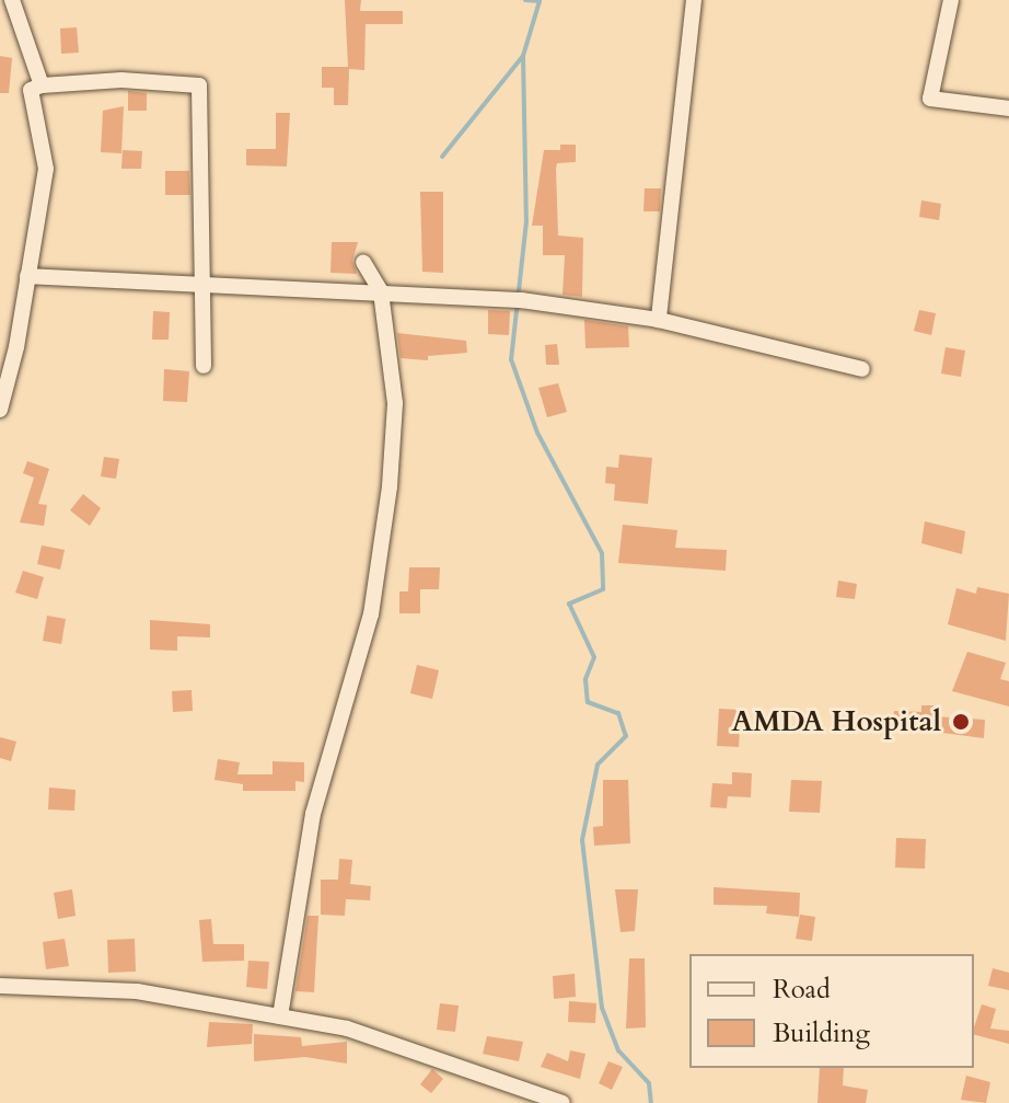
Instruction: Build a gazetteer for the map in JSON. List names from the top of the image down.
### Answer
{
  "places": ["AMDA Hospital"],
  "legend": ["Road", "Building"]
}
